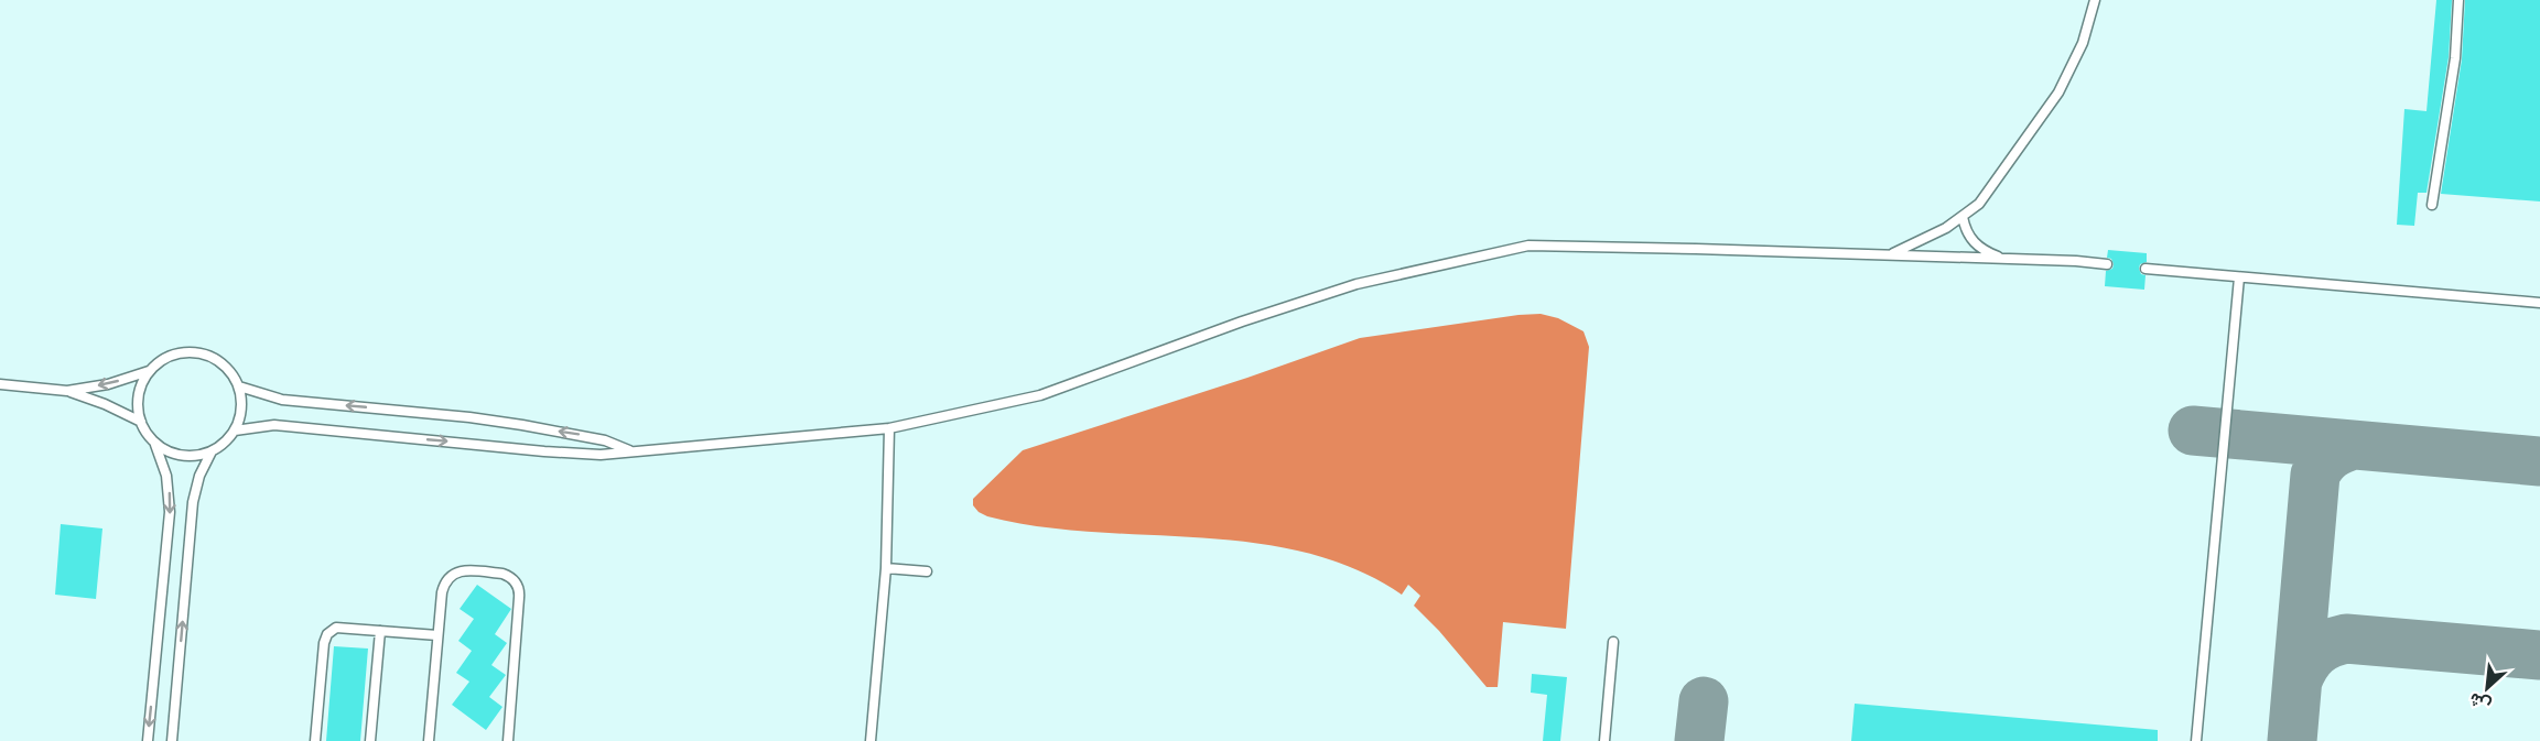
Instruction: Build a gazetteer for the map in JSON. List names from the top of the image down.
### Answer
{
  "north": "bottom left"
}
